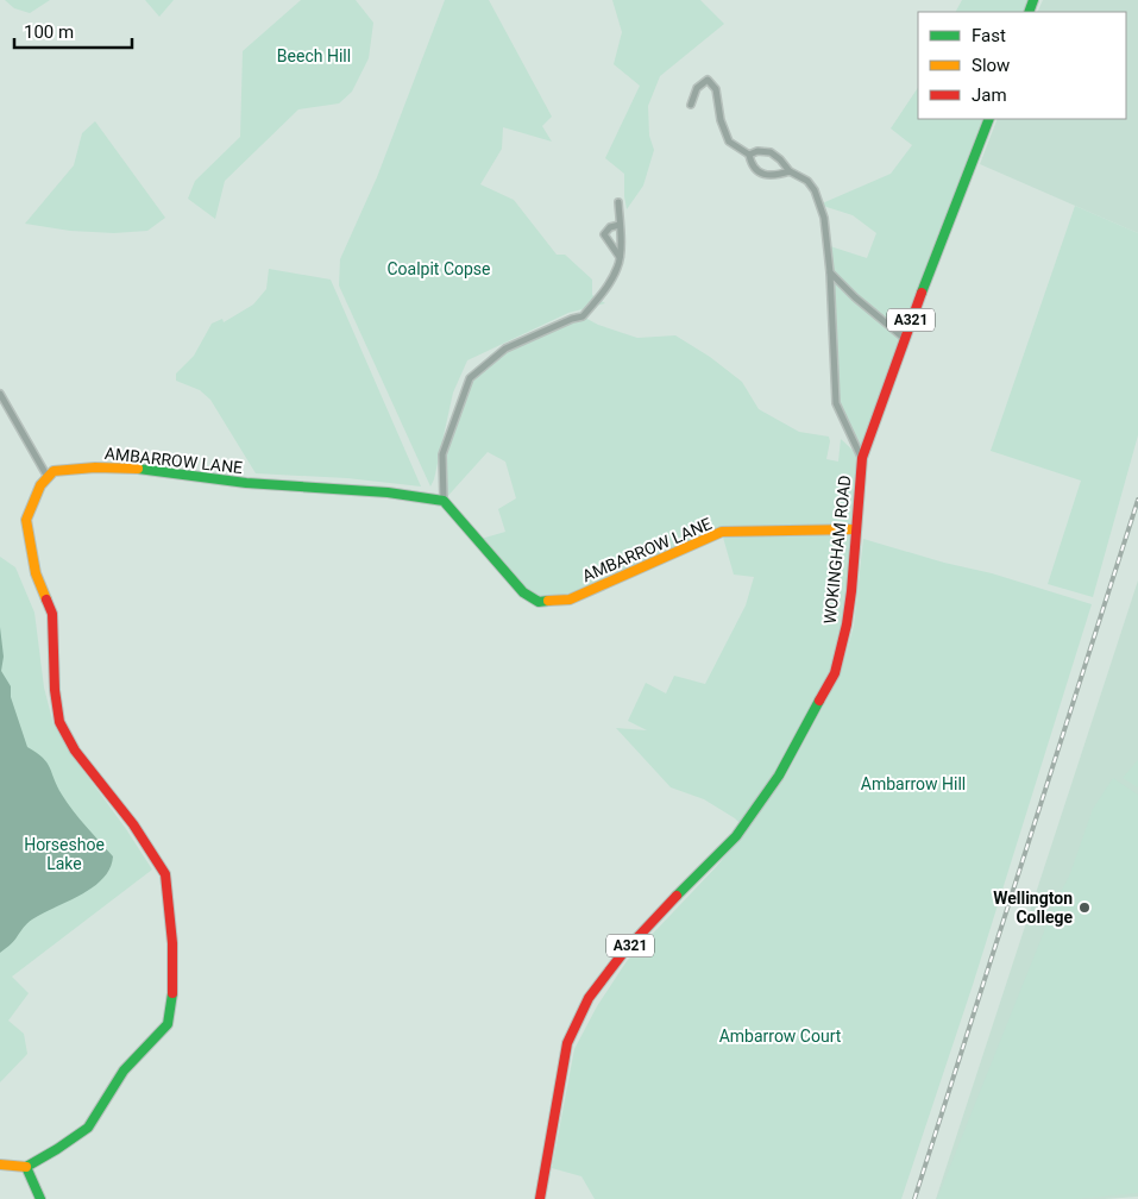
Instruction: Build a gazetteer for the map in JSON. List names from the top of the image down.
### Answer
{
  "streets": {
    "street": ["A321", "AMBARROW LANE", "WOKINGHAM ROAD"]
  },
  "crossings": [
    ["AMBARROW LANE", "WOKINGHAM ROAD"]
  ],
  "parks": [
    "Beech Hill",
    "Coalpit Copse",
    "Ambarrow Hill",
    "Horseshoe Lake",
    "Ambarrow Court"
  ],
  "places": ["Wellington College"],
  "legend": ["Fast", "Slow", "Jam"],
  "scale_bar": "100 m"
}
